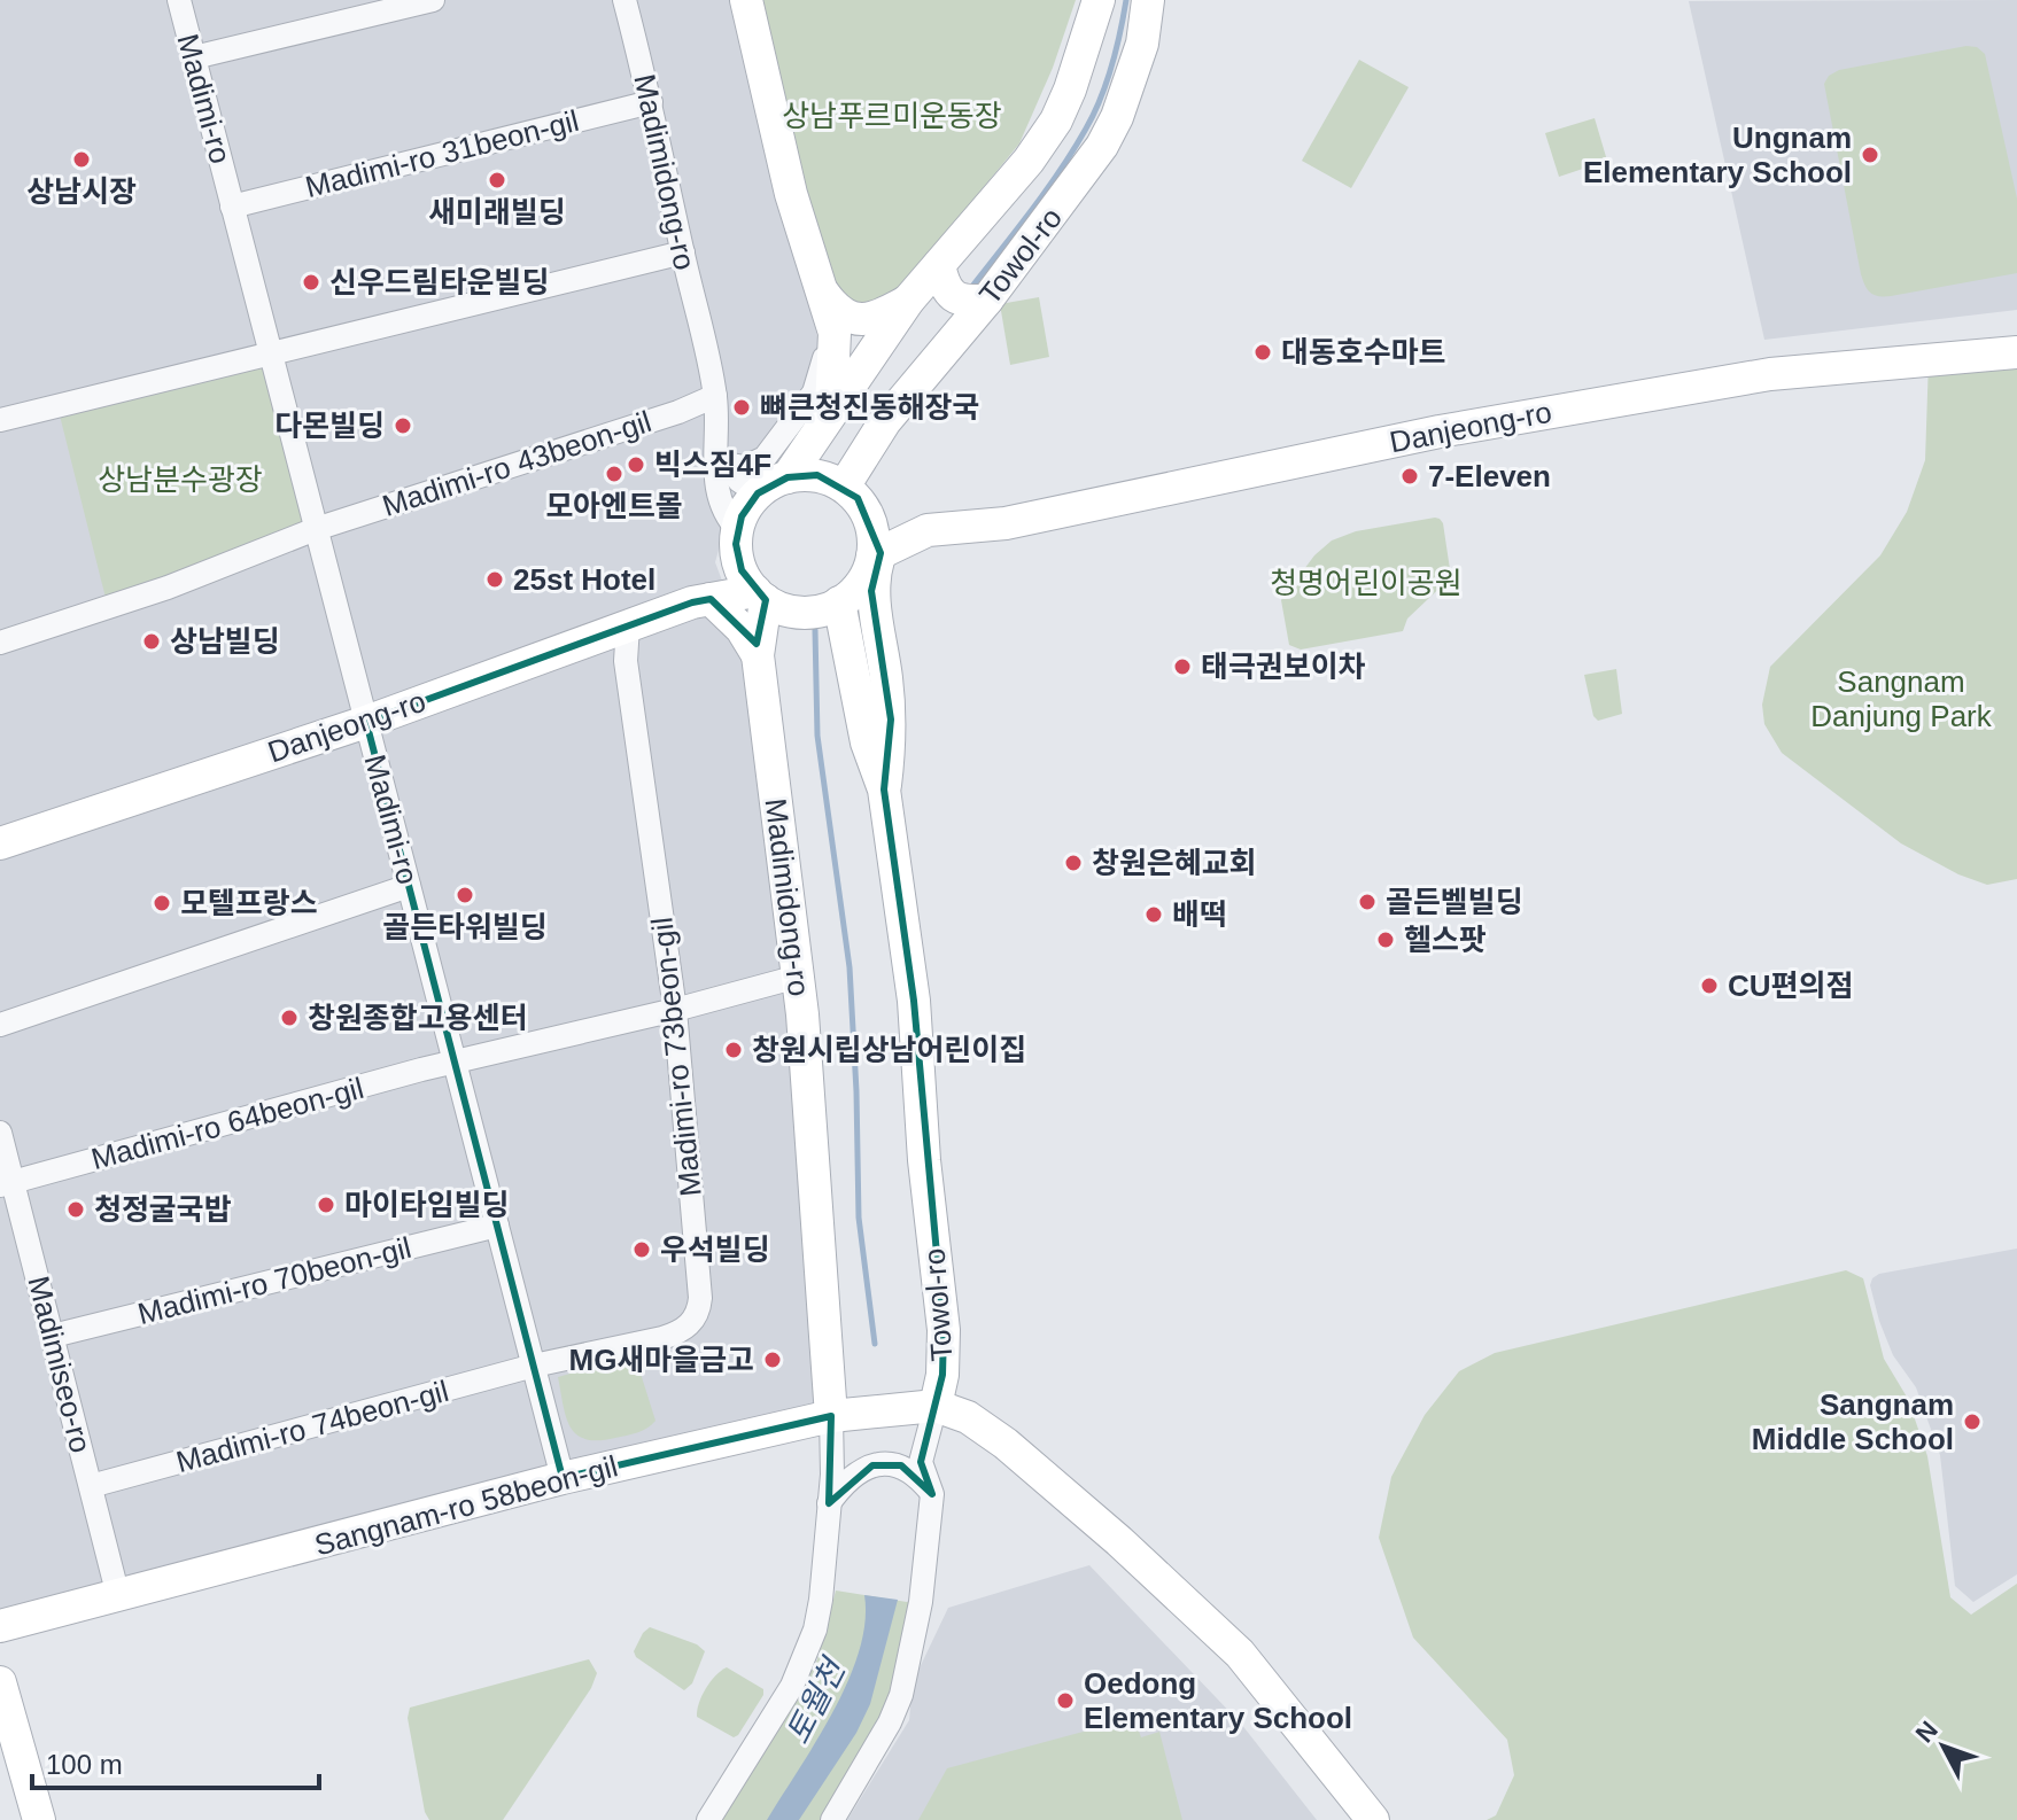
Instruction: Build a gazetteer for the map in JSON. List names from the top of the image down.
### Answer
{
  "streets": {
    "street": [
      "Madimi-ro",
      "Madimi-ro 31beon-gil",
      "Madimidong-ro",
      "Towol-ro",
      "Danjeong-ro",
      "Madimi-ro 43beon-gil",
      "Madimi-ro 73beon-gil",
      "Madimi-ro 64beon-gil",
      "Madimi-ro 70beon-gil",
      "Madimiseo-ro",
      "Madimi-ro 74beon-gil",
      "Sangnam-ro 58beon-gil"
    ]
  },
  "crossings": [
    ["Madimi-ro", "Madimi-ro 31beon-gil"],
    ["Madimi-ro", "Danjeong-ro"],
    ["Madimi-ro", "Madimi-ro 43beon-gil"],
    ["Madimi-ro", "Madimi-ro 73beon-gil"],
    ["Madimi-ro", "Madimi-ro 64beon-gil"],
    ["Madimi-ro", "Madimi-ro 70beon-gil"],
    ["Madimi-ro", "Madimi-ro 74beon-gil"],
    ["Madimi-ro", "Sangnam-ro 58beon-gil"],
    ["Madimi-ro 31beon-gil", "Madimidong-ro"],
    ["Madimidong-ro", "Towol-ro"],
    ["Madimidong-ro", "Danjeong-ro"],
    ["Madimidong-ro", "Madimi-ro 43beon-gil"],
    ["Madimidong-ro", "Madimi-ro 64beon-gil"],
    ["Madimidong-ro", "Sangnam-ro 58beon-gil"],
    ["Towol-ro", "Danjeong-ro"],
    ["Towol-ro", "Sangnam-ro 58beon-gil"],
    ["Danjeong-ro", "Madimi-ro 73beon-gil"],
    ["Madimi-ro 73beon-gil", "Madimi-ro 64beon-gil"],
    ["Madimi-ro 73beon-gil", "Madimi-ro 74beon-gil"],
    ["Madimi-ro 64beon-gil", "Madimiseo-ro"],
    ["Madimi-ro 70beon-gil", "Madimiseo-ro"],
    ["Madimiseo-ro", "Madimi-ro 74beon-gil"],
    ["Madimiseo-ro", "Sangnam-ro 58beon-gil"]
  ],
  "water": ["토월천"],
  "parks": [
    "상남푸르미운동장",
    "상남분수광장",
    "청명어린이공원",
    "Sangnam Danjung Park"
  ],
  "places": [
    "Ungnam Elementary School",
    "상남시장",
    "새미래빌딩",
    "신우드림타운빌딩",
    "대동호수마트",
    "뼈큰청진동해장국",
    "다몬빌딩",
    "빅스짐4F",
    "모아엔트몰",
    "7-Eleven",
    "25st Hotel",
    "상남빌딩",
    "태극권보이차",
    "창원은혜교회",
    "골든타워빌딩",
    "골든벨빌딩",
    "모텔프랑스",
    "배떡",
    "헬스팟",
    "CU편의점",
    "창원종합고용센터",
    "창원시립상남어린이집",
    "마이타임빌딩",
    "청정굴국밥",
    "우석빌딩",
    "MG새마을금고",
    "Sangnam Middle School",
    "Oedong Elementary School"
  ],
  "scale_bar": "100 m",
  "north": "top left"
}
